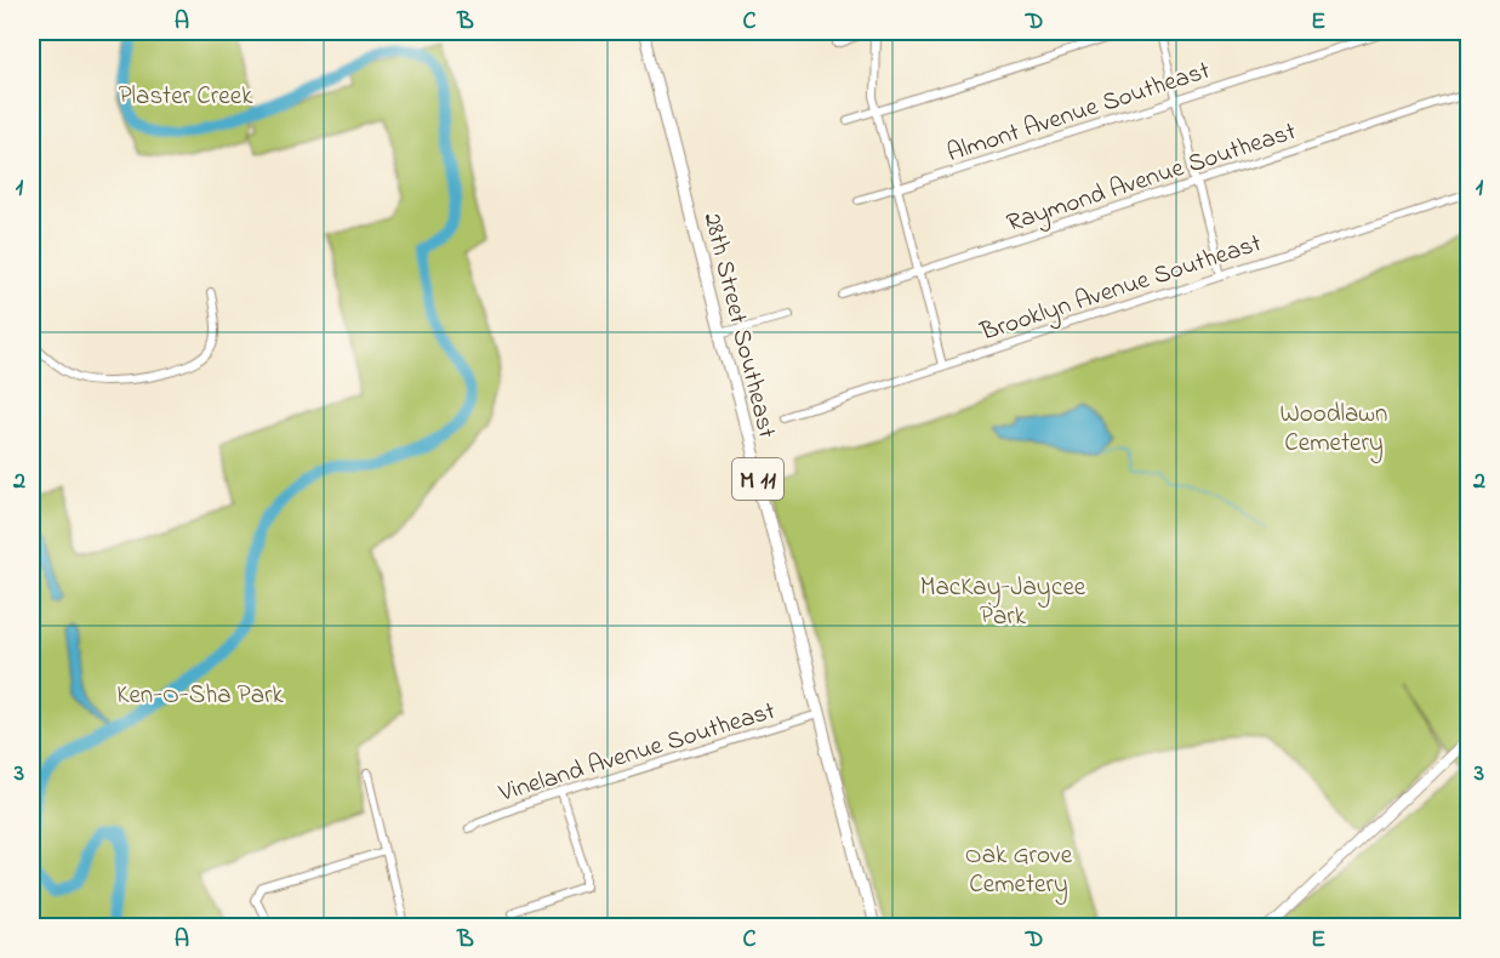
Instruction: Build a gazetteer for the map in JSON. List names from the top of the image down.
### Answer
{
  "streets": {
    "main road": ["28th Street Southeast", "M 11"],
    "street": [
      "Almont Avenue Southeast",
      "Raymond Avenue Southeast",
      "Brooklyn Avenue Southeast",
      "Vineland Avenue Southeast"
    ]
  },
  "crossings": [
    ["28th Street Southeast", "Vineland Avenue Southeast"]
  ],
  "parks": [
    "Plaster Creek",
    "Woodlawn Cemetery",
    "MacKay-Jaycee Park",
    "Ken-O-Sha Park",
    "Oak Grove Cemetery"
  ],
  "grid": {
    "columns": [
      "A",
      "B",
      "C",
      "D",
      "E"
    ],
    "rows": ["1", "2", "3"]
  }
}
